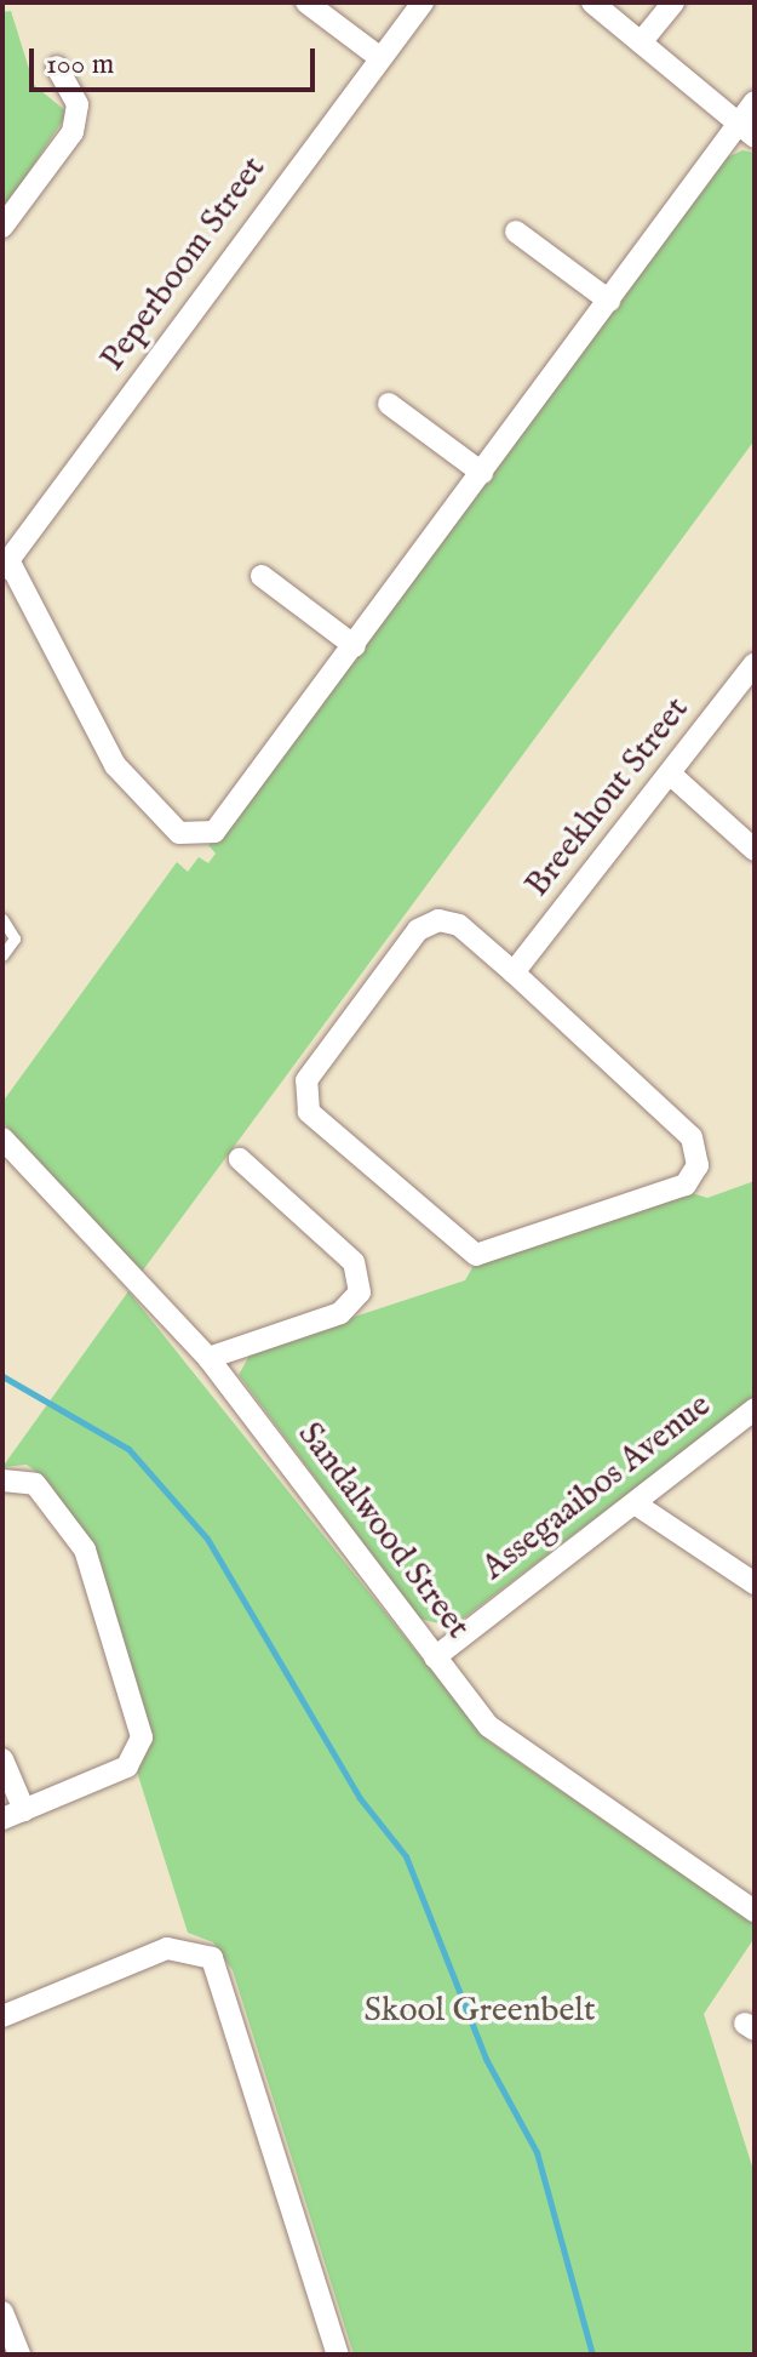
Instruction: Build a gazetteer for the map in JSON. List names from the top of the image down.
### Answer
{
  "streets": {
    "street": [
      "Peperboom Street",
      "Breekhout Street",
      "Assegaaibos Avenue",
      "Sandalwood Street"
    ]
  },
  "crossings": [
    ["Assegaaibos Avenue", "Sandalwood Street"]
  ],
  "parks": ["Skool Greenbelt"],
  "scale_bar": "100 m"
}
